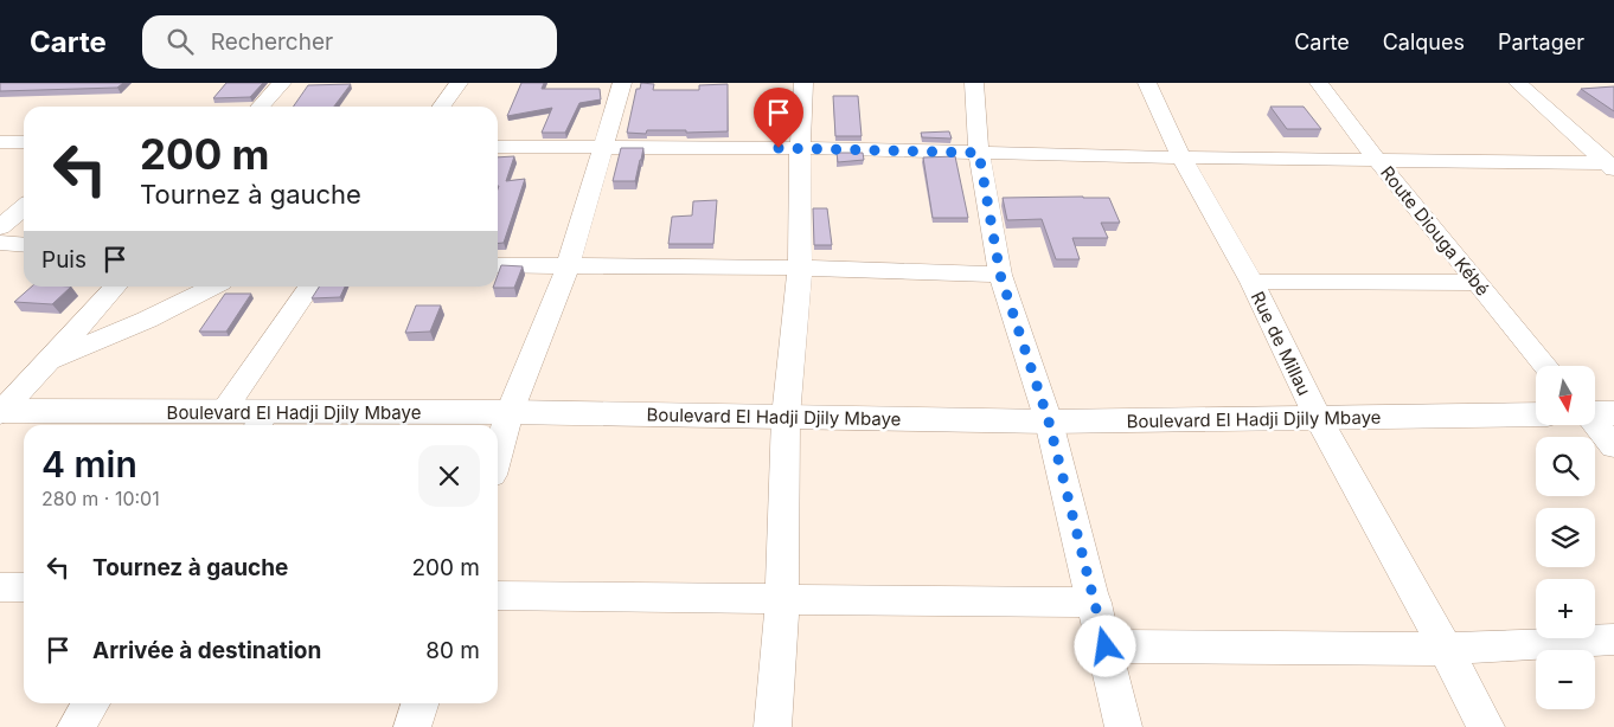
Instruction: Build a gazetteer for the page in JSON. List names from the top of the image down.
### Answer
{
  "streets": {
    "main road": ["Boulevard El Hadji Djily Mbaye"],
    "street": ["Route Diouga Kébé", "Rue de Millau"]
  },
  "crossings": [
    ["Rue de Millau", "Boulevard El Hadji Djily Mbaye"]
  ],
  "north": "bottom",
  "page": {
    "header": "Carte",
    "search": "Rechercher",
    "nav": ["Carte", "Calques", "Partager"],
    "turn": ["200 m", "Tournez à gauche"],
    "then": "Puis",
    "map_buttons": ["+", "−"],
    "heading": ["4 min", "280 m · 10:01"],
    "list": [
      {
        "name": "Tournez à gauche",
        "value": "200 m"
      },
      {
        "name": "Arrivée à destination",
        "value": "80 m"
      }
    ]
  }
}
